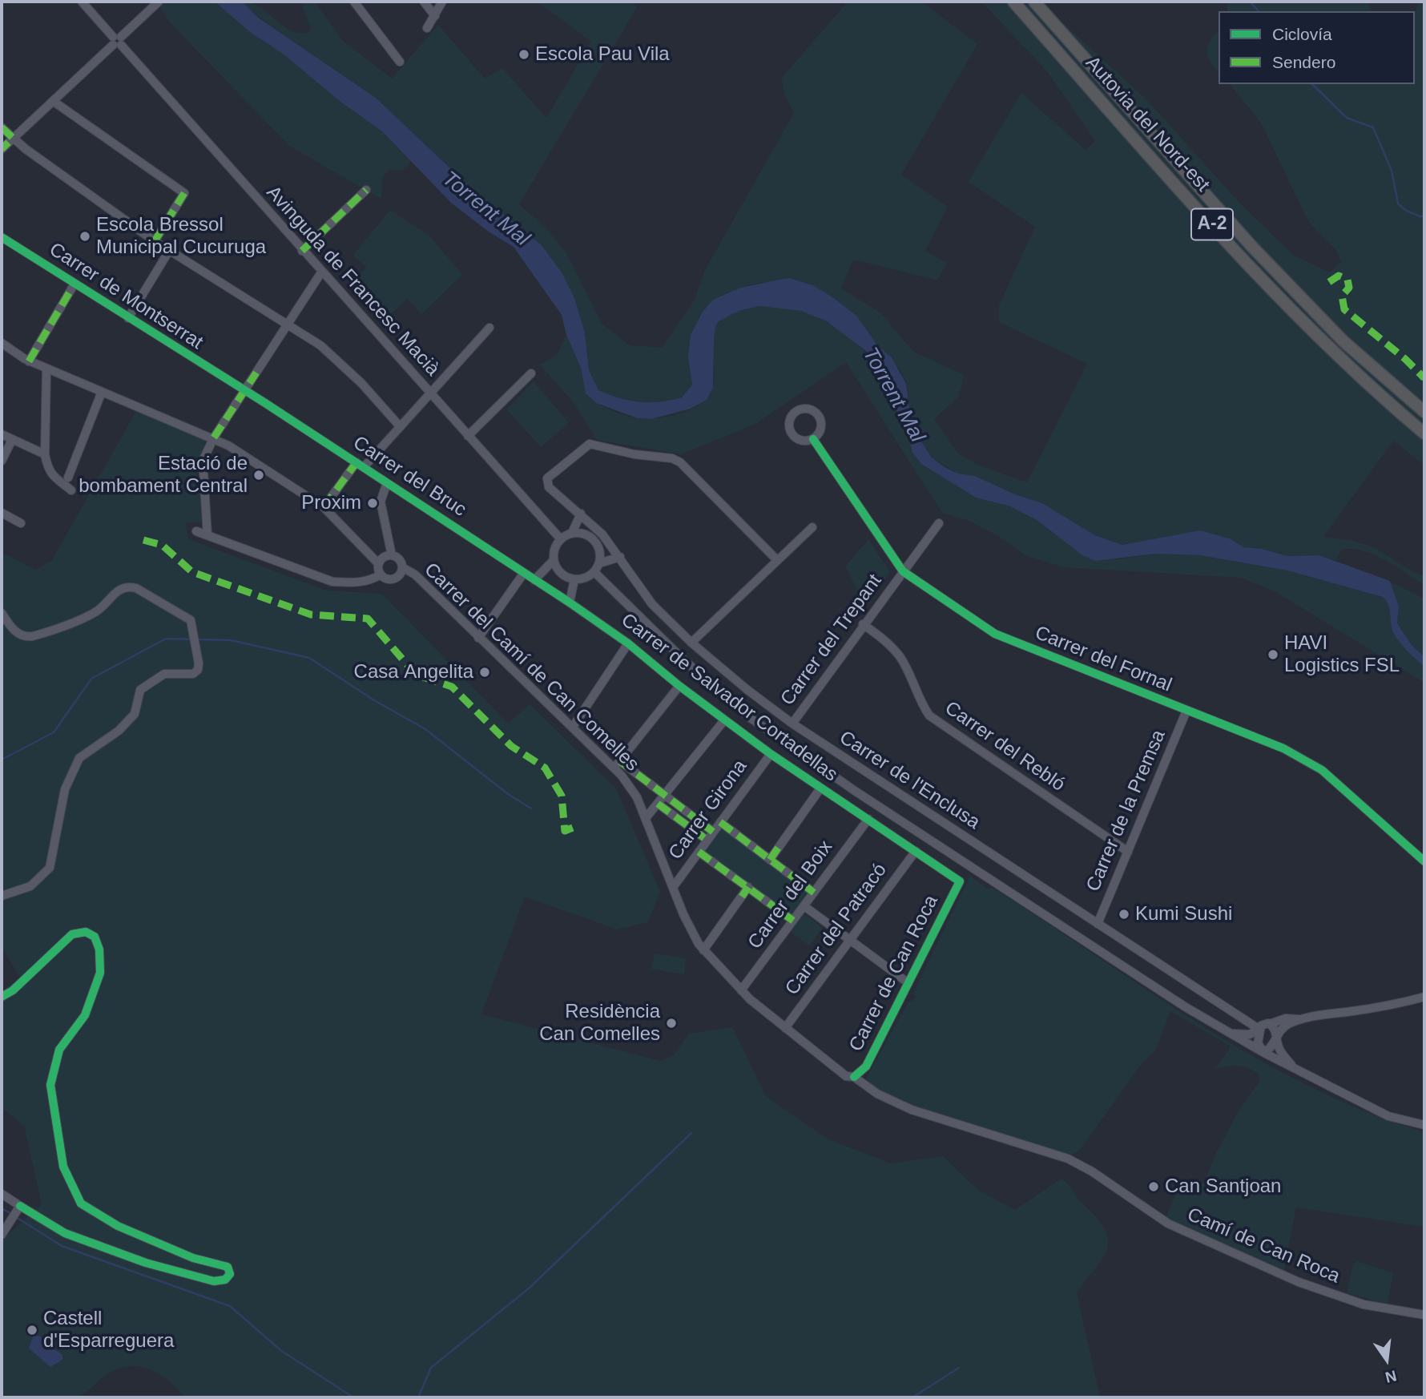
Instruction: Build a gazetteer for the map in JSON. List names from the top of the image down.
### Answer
{
  "streets": {
    "highway": ["Autovia del Nord-est", "A-2"],
    "street": [
      "Avinguda de Francesc Macià",
      "Carrer de Montserrat",
      "Carrer del Bruc",
      "Carrer del Trepant",
      "Carrer del Fornal",
      "Carrer del Camí de Can Comelles",
      "Carrer de Salvador Cortadellas",
      "Carrer del Rebló",
      "Carrer de l'Enclusa",
      "Carrer Girona",
      "Carrer de la Premsa",
      "Carrer del Boix",
      "Carrer del Patracó",
      "Carrer de Can Roca",
      "Camí de Can Roca"
    ]
  },
  "crossings": [
    ["Carrer de Montserrat", "Carrer del Bruc"],
    ["Carrer del Bruc", "Carrer de Salvador Cortadellas"],
    ["Carrer del Trepant", "Carrer del Fornal"],
    ["Carrer del Trepant", "Carrer del Rebló"],
    ["Carrer del Trepant", "Carrer de l'Enclusa"],
    ["Carrer del Fornal", "Carrer de la Premsa"],
    ["Carrer del Camí de Can Comelles", "Carrer Girona"],
    ["Carrer del Camí de Can Comelles", "Carrer del Boix"],
    ["Carrer del Camí de Can Comelles", "Carrer del Patracó"],
    ["Carrer del Camí de Can Comelles", "Carrer de Can Roca"],
    ["Carrer del Camí de Can Comelles", "Camí de Can Roca"],
    ["Carrer de Salvador Cortadellas", "Carrer Girona"],
    ["Carrer de Salvador Cortadellas", "Carrer del Boix"],
    ["Carrer de Salvador Cortadellas", "Carrer del Patracó"],
    ["Carrer de Salvador Cortadellas", "Carrer de Can Roca"],
    ["Carrer del Rebló", "Carrer de la Premsa"],
    ["Carrer de l'Enclusa", "Carrer de la Premsa"],
    ["Carrer de Can Roca", "Camí de Can Roca"]
  ],
  "water": ["Torrent Mal"],
  "places": [
    "Escola Pau Vila",
    "Escola Bressol Municipal Cucuruga",
    "Estació de bombament Central",
    "Proxim",
    "HAVI Logistics FSL",
    "Casa Angelita",
    "Kumi Sushi",
    "Residència Can Comelles",
    "Can Santjoan",
    "Castell d'Esparreguera"
  ],
  "legend": ["Ciclovía", "Sendero"],
  "north": "bottom"
}
